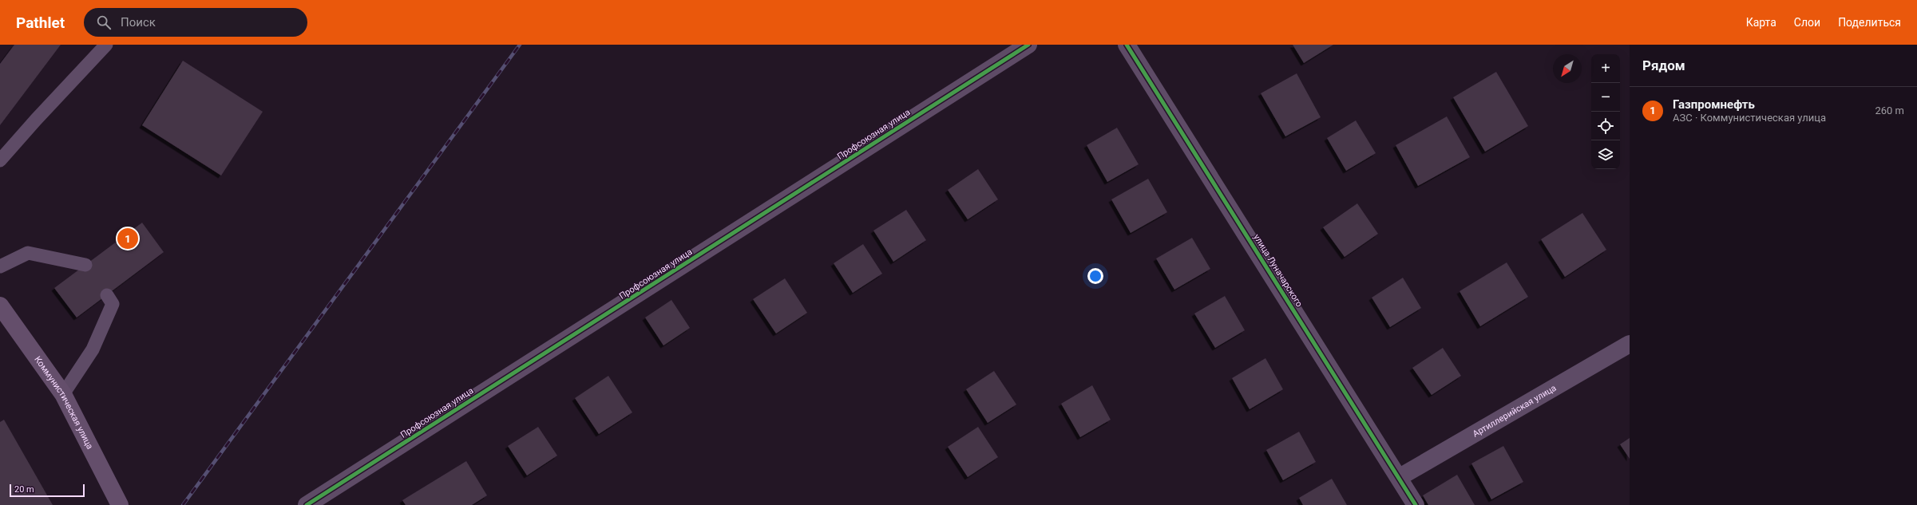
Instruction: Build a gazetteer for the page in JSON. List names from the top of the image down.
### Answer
{
  "streets": {
    "street": [
      "Профсоюзная улица",
      "улица Луначарского",
      "Коммунистическая улица",
      "Артиллерийская улица"
    ]
  },
  "crossings": [
    ["улица Луначарского", "Артиллерийская улица"]
  ],
  "scale_bar": "20 m",
  "north": "bottom left",
  "page": {
    "header": "Pathlet",
    "search": "Поиск",
    "nav": ["Карта", "Слои", "Поделиться"],
    "heading": "Рядом",
    "map_buttons": ["+", "−"],
    "list": [
      {
        "mark": "1",
        "name": "Газпромнефть",
        "note": "АЗС · Коммунистическая улица",
        "value": "260 m"
      }
    ],
    "pins": "1",
    "scale": "20 m"
  }
}
